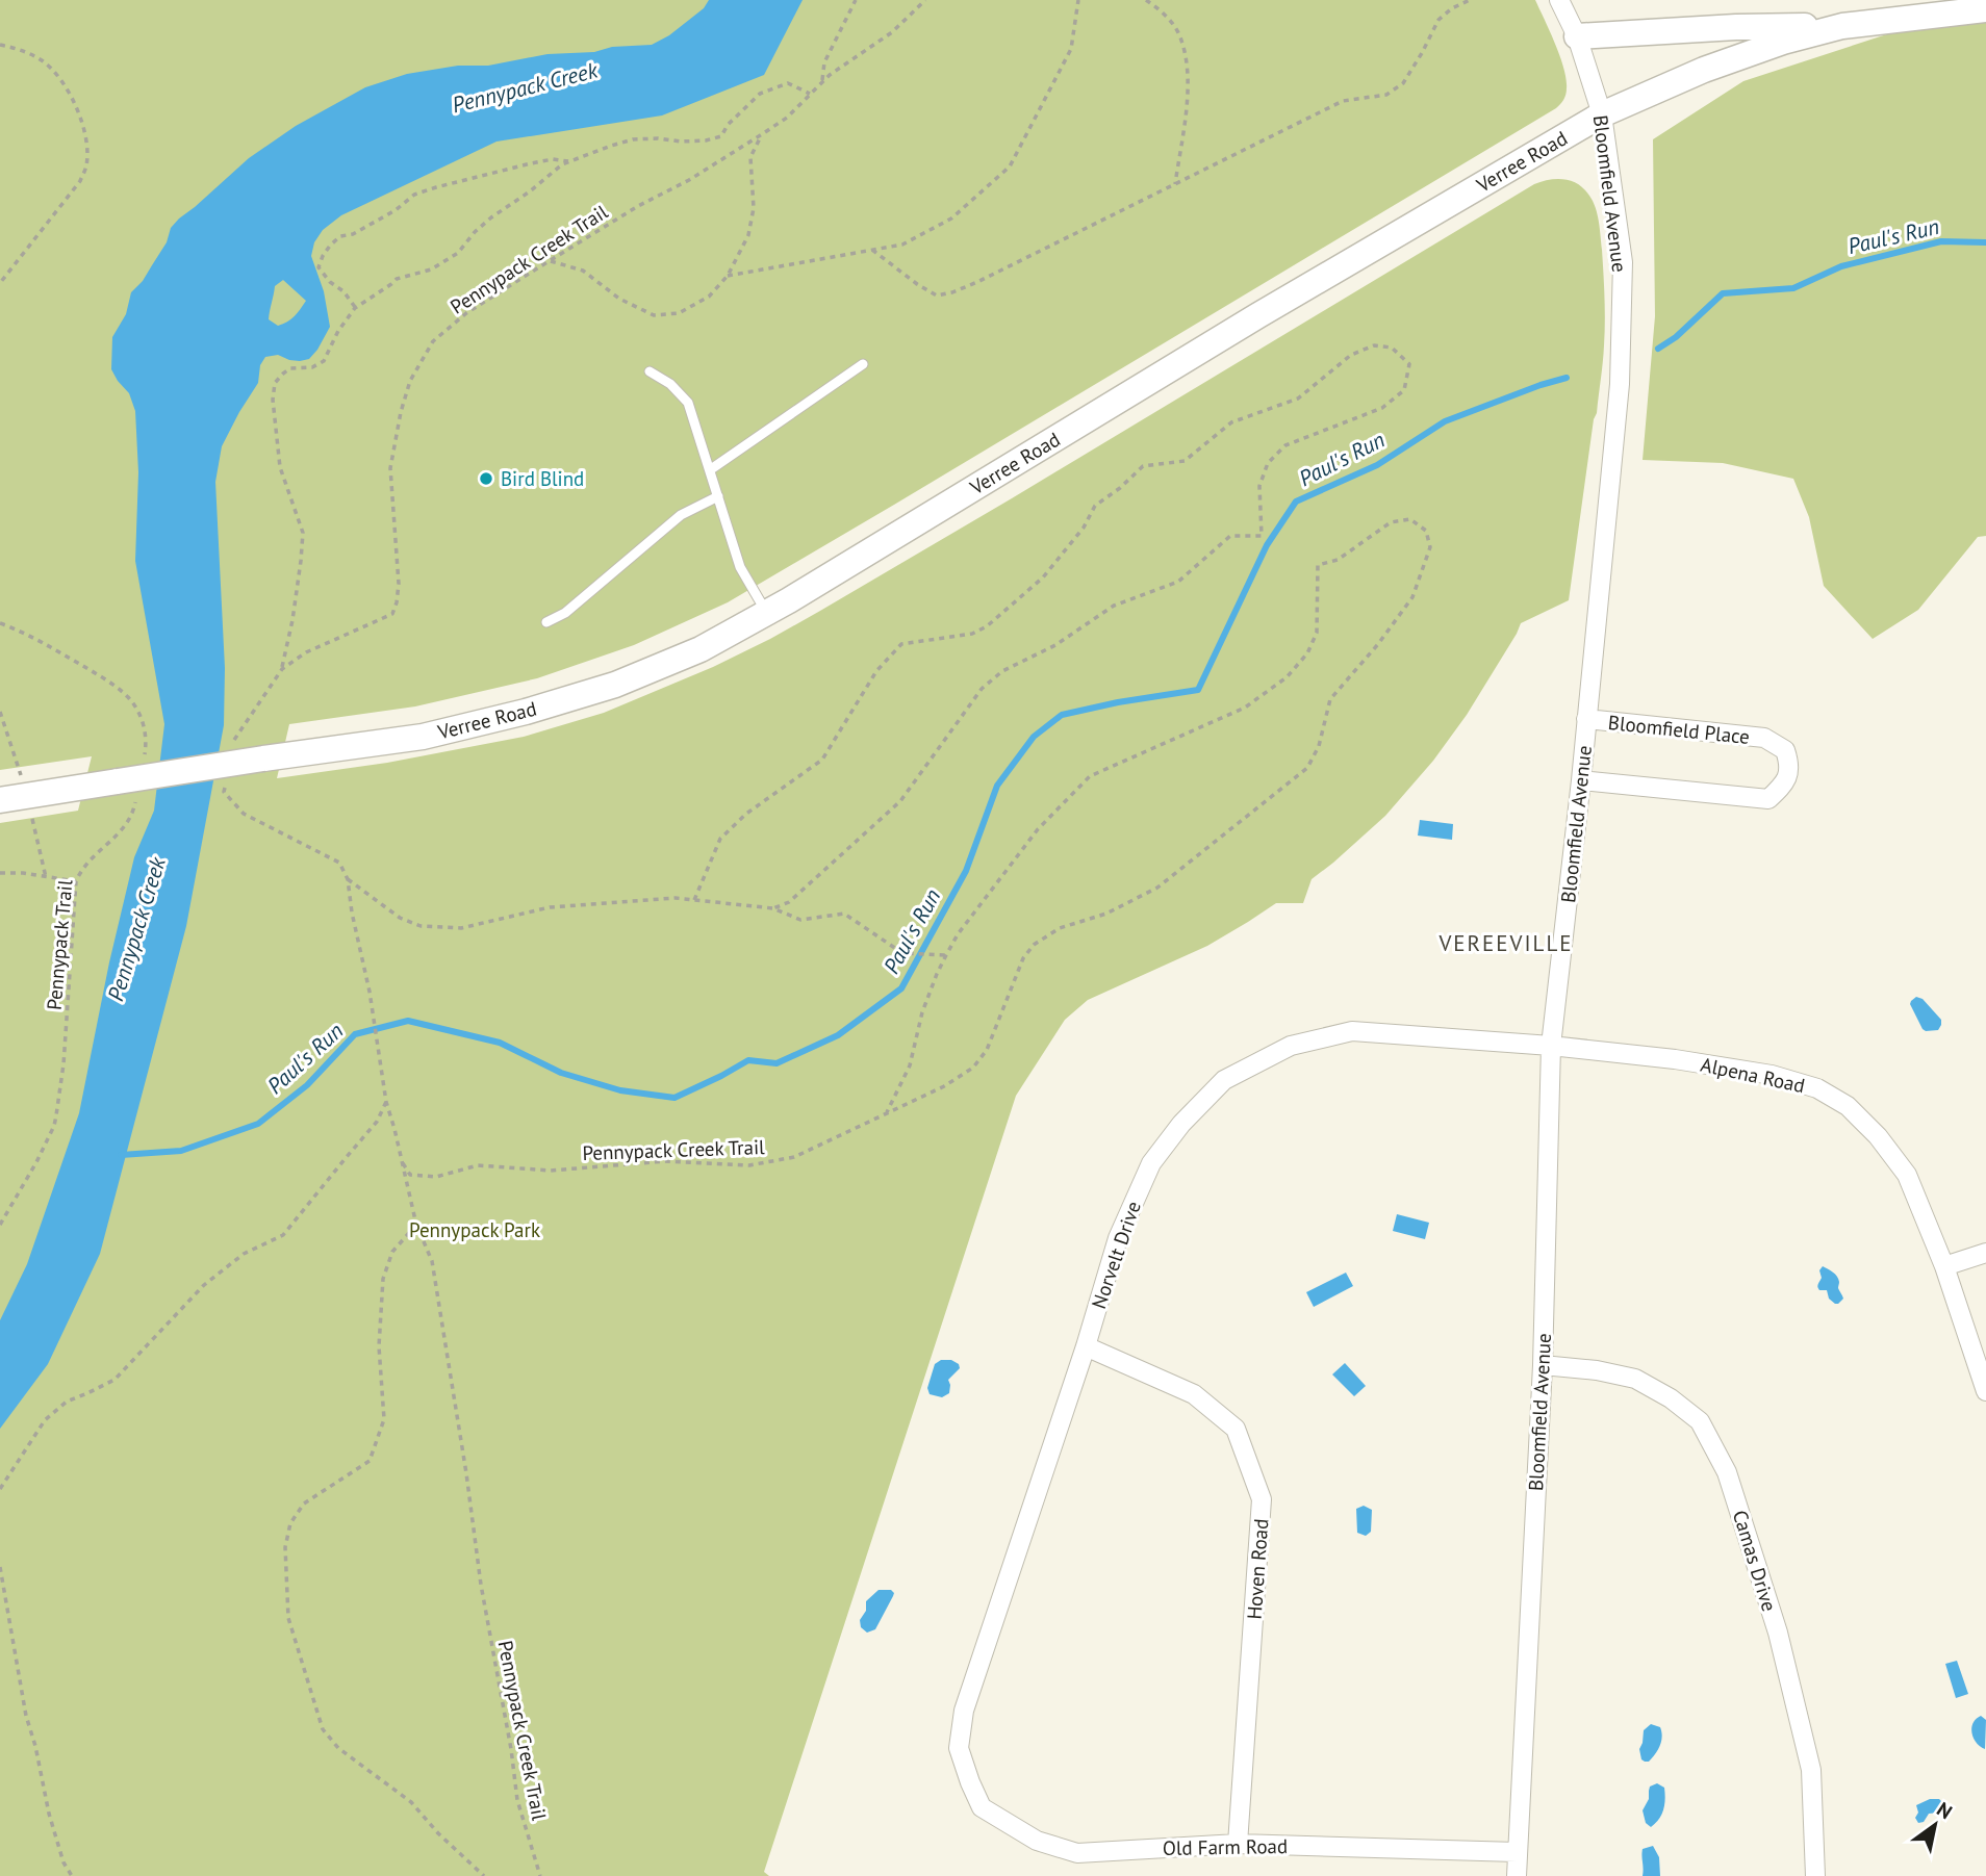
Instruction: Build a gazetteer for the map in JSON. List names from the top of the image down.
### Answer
{
  "streets": {
    "main road": ["Verree Road"],
    "street": [
      "Bloomfield Avenue",
      "Bloomfield Place",
      "Alpena Road",
      "Norvelt Drive",
      "Camas Drive",
      "Hoven Road",
      "Old Farm Road"
    ],
    "path": ["Pennypack Creek Trail", "Pennypack Trail"]
  },
  "crossings": [
    ["Verree Road", "Bloomfield Avenue"],
    ["Verree Road", "Pennypack Trail"],
    ["Bloomfield Avenue", "Bloomfield Place"],
    ["Bloomfield Avenue", "Alpena Road"],
    ["Bloomfield Avenue", "Norvelt Drive"],
    ["Bloomfield Avenue", "Camas Drive"],
    ["Bloomfield Avenue", "Old Farm Road"],
    ["Alpena Road", "Norvelt Drive"],
    ["Norvelt Drive", "Hoven Road"],
    ["Norvelt Drive", "Old Farm Road"],
    ["Hoven Road", "Old Farm Road"]
  ],
  "districts": ["VEREEVILLE"],
  "water": ["Pennypack Creek", "Paul's Run"],
  "parks": ["Pennypack Park"],
  "places": ["Bird Blind"],
  "north": "top right"
}
